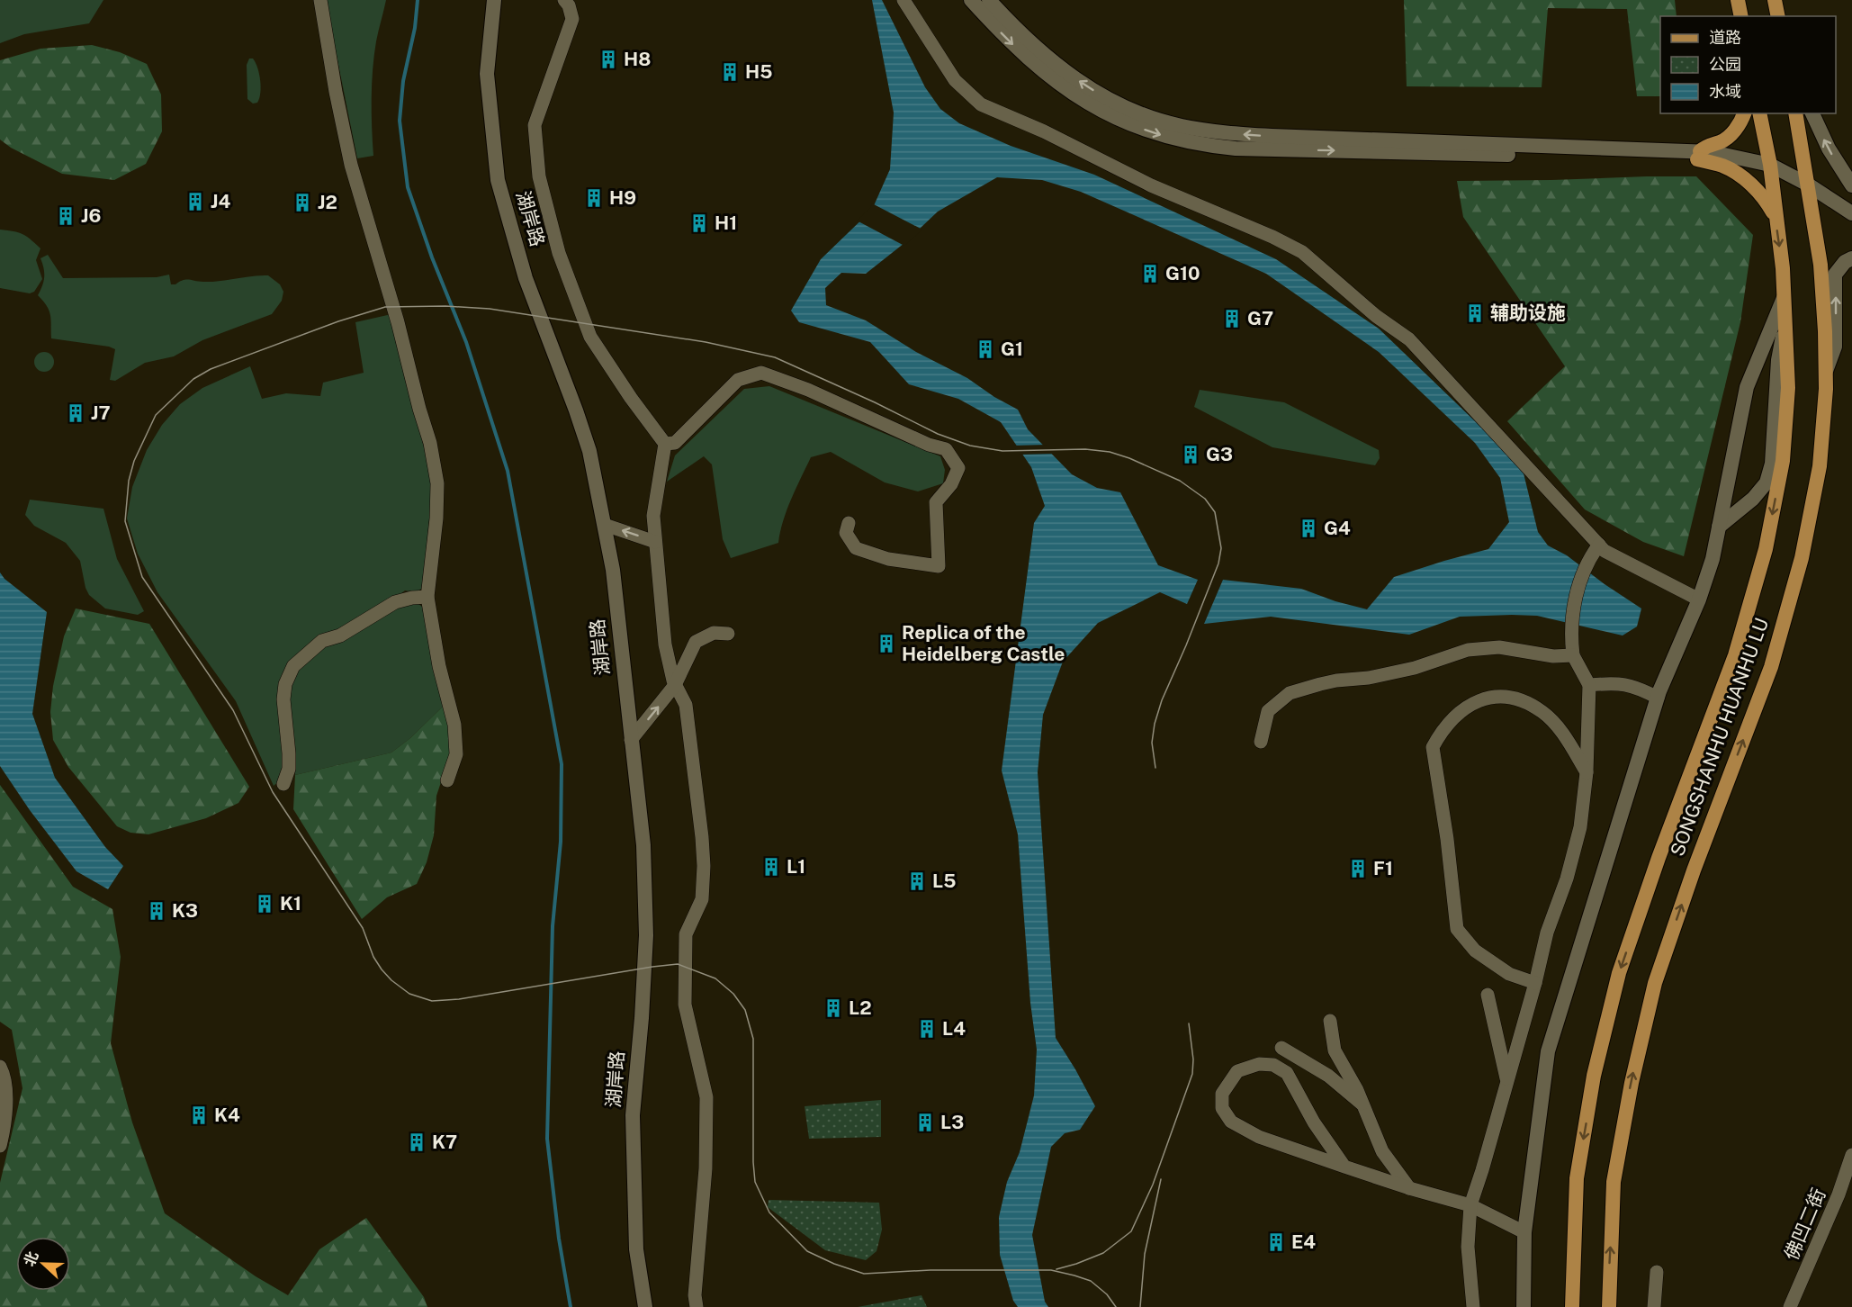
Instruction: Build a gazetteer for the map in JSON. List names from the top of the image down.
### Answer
{
  "streets": {
    "main road": ["SONGSHANHU HUANHU LU"],
    "street": ["湖岸路", "佛凹二街"]
  },
  "places": {
    "building": [
      "H8",
      "H5",
      "H9",
      "J4",
      "J2",
      "J6",
      "H1",
      "G10",
      "辅助设施",
      "G7",
      "G1",
      "J7",
      "G3",
      "G4",
      "Replica of the Heidelberg Castle",
      "L1",
      "F1",
      "L5",
      "K1",
      "K3",
      "L2",
      "L4",
      "K4",
      "L3",
      "K7",
      "E4"
    ]
  },
  "legend": ["道路", "公园", "水域"],
  "north": "left"
}
